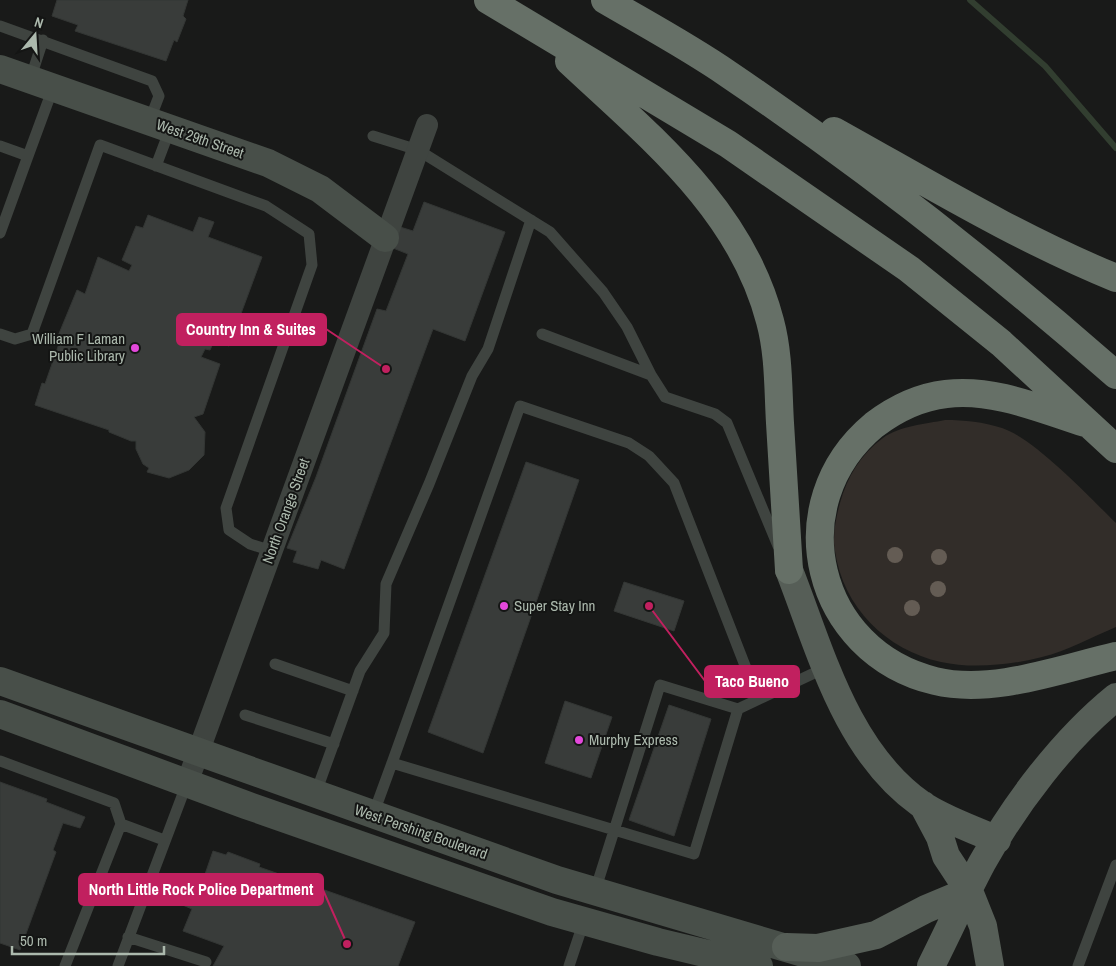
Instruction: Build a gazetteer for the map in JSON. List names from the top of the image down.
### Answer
{
  "streets": {
    "main road": ["West 29th Street", "West Pershing Boulevard"],
    "street": ["North Orange Street"]
  },
  "crossings": [
    ["West 29th Street", "North Orange Street"],
    ["North Orange Street", "West Pershing Boulevard"]
  ],
  "places": [
    "William F Laman Public Library",
    "Country Inn & Suites",
    "Super Stay Inn",
    "Taco Bueno",
    "Murphy Express",
    "North Little Rock Police Department"
  ],
  "scale_bar": "50 m",
  "north": "top"
}
